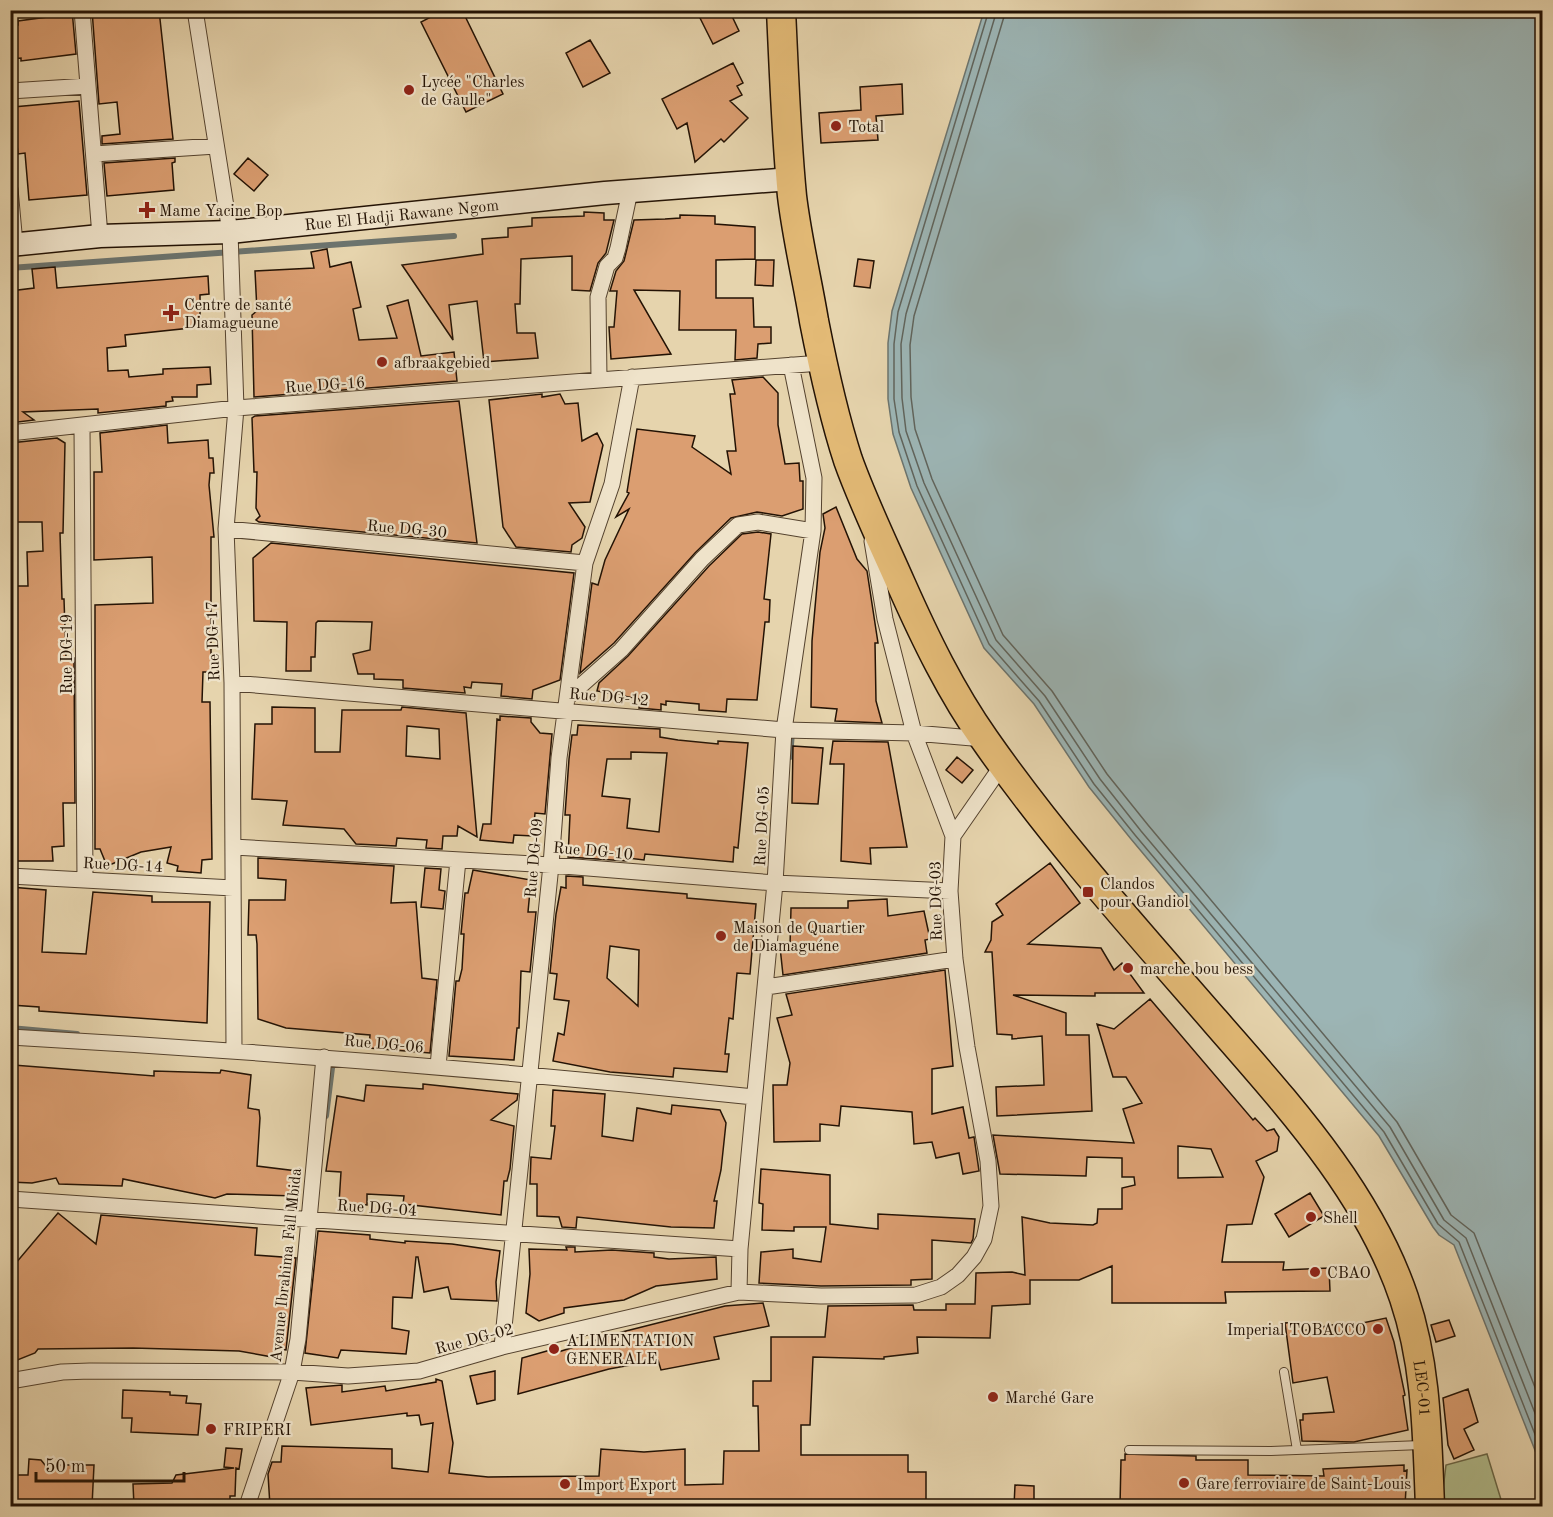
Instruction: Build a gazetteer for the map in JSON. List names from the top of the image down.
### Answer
{
  "streets": {
    "highway": ["LEC-01"],
    "street": [
      "Rue El Hadji Rawane Ngom",
      "Rue DG-16",
      "Rue DG-30",
      "Rue DG-17",
      "Rue DG-19",
      "Rue DG-12",
      "Rue DG-05",
      "Rue DG-10",
      "Rue DG-09",
      "Rue DG-14",
      "Rue DG-03",
      "Rue DG-06",
      "Rue DG-04",
      "Avenue Ibrahima Fall Mbida",
      "Rue DG-02"
    ]
  },
  "crossings": [
    ["Rue El Hadji Rawane Ngom", "Rue DG-17"],
    ["Rue El Hadji Rawane Ngom", "LEC-01"],
    ["Rue DG-16", "Rue DG-17"],
    ["Rue DG-16", "Rue DG-19"],
    ["Rue DG-16", "Rue DG-05"],
    ["Rue DG-16", "Rue DG-09"],
    ["Rue DG-16", "LEC-01"],
    ["Rue DG-30", "Rue DG-17"],
    ["Rue DG-30", "Rue DG-09"],
    ["Rue DG-17", "Rue DG-12"],
    ["Rue DG-17", "Rue DG-10"],
    ["Rue DG-17", "Rue DG-14"],
    ["Rue DG-17", "Rue DG-06"],
    ["Rue DG-19", "Rue DG-14"],
    ["Rue DG-12", "Rue DG-05"],
    ["Rue DG-12", "Rue DG-09"],
    ["Rue DG-12", "Rue DG-03"],
    ["Rue DG-12", "LEC-01"],
    ["Rue DG-05", "Rue DG-10"],
    ["Rue DG-05", "Rue DG-06"],
    ["Rue DG-05", "Rue DG-04"],
    ["Rue DG-05", "Rue DG-02"],
    ["Rue DG-10", "Rue DG-09"],
    ["Rue DG-10", "Rue DG-03"],
    ["Rue DG-09", "Rue DG-06"],
    ["Rue DG-09", "Rue DG-04"],
    ["Rue DG-09", "Rue DG-02"],
    ["Rue DG-03", "Rue DG-02"],
    ["Rue DG-03", "LEC-01"],
    ["Rue DG-06", "Avenue Ibrahima Fall Mbida"],
    ["Rue DG-04", "Avenue Ibrahima Fall Mbida"],
    ["Avenue Ibrahima Fall Mbida", "Rue DG-02"]
  ],
  "places": {
    "other": [
      "Lycée \"Charles de Gaulle\"",
      "Total",
      "afbraakgebied",
      "Maison de Quartier de Diamaguéne",
      "marche bou bess",
      "Shell",
      "CBAO",
      "Imperial TOBACCO",
      "ALIMENTATION GENERALE",
      "Marché Gare",
      "FRIPERI",
      "Gare ferroviaire de Saint-Louis",
      "Import Export"
    ],
    "health": ["Mame Yacine Bop", "Centre de santé Diamagueune"],
    "transit": ["Clandos pour Gandiol"]
  },
  "scale_bar": "50 m"
}
